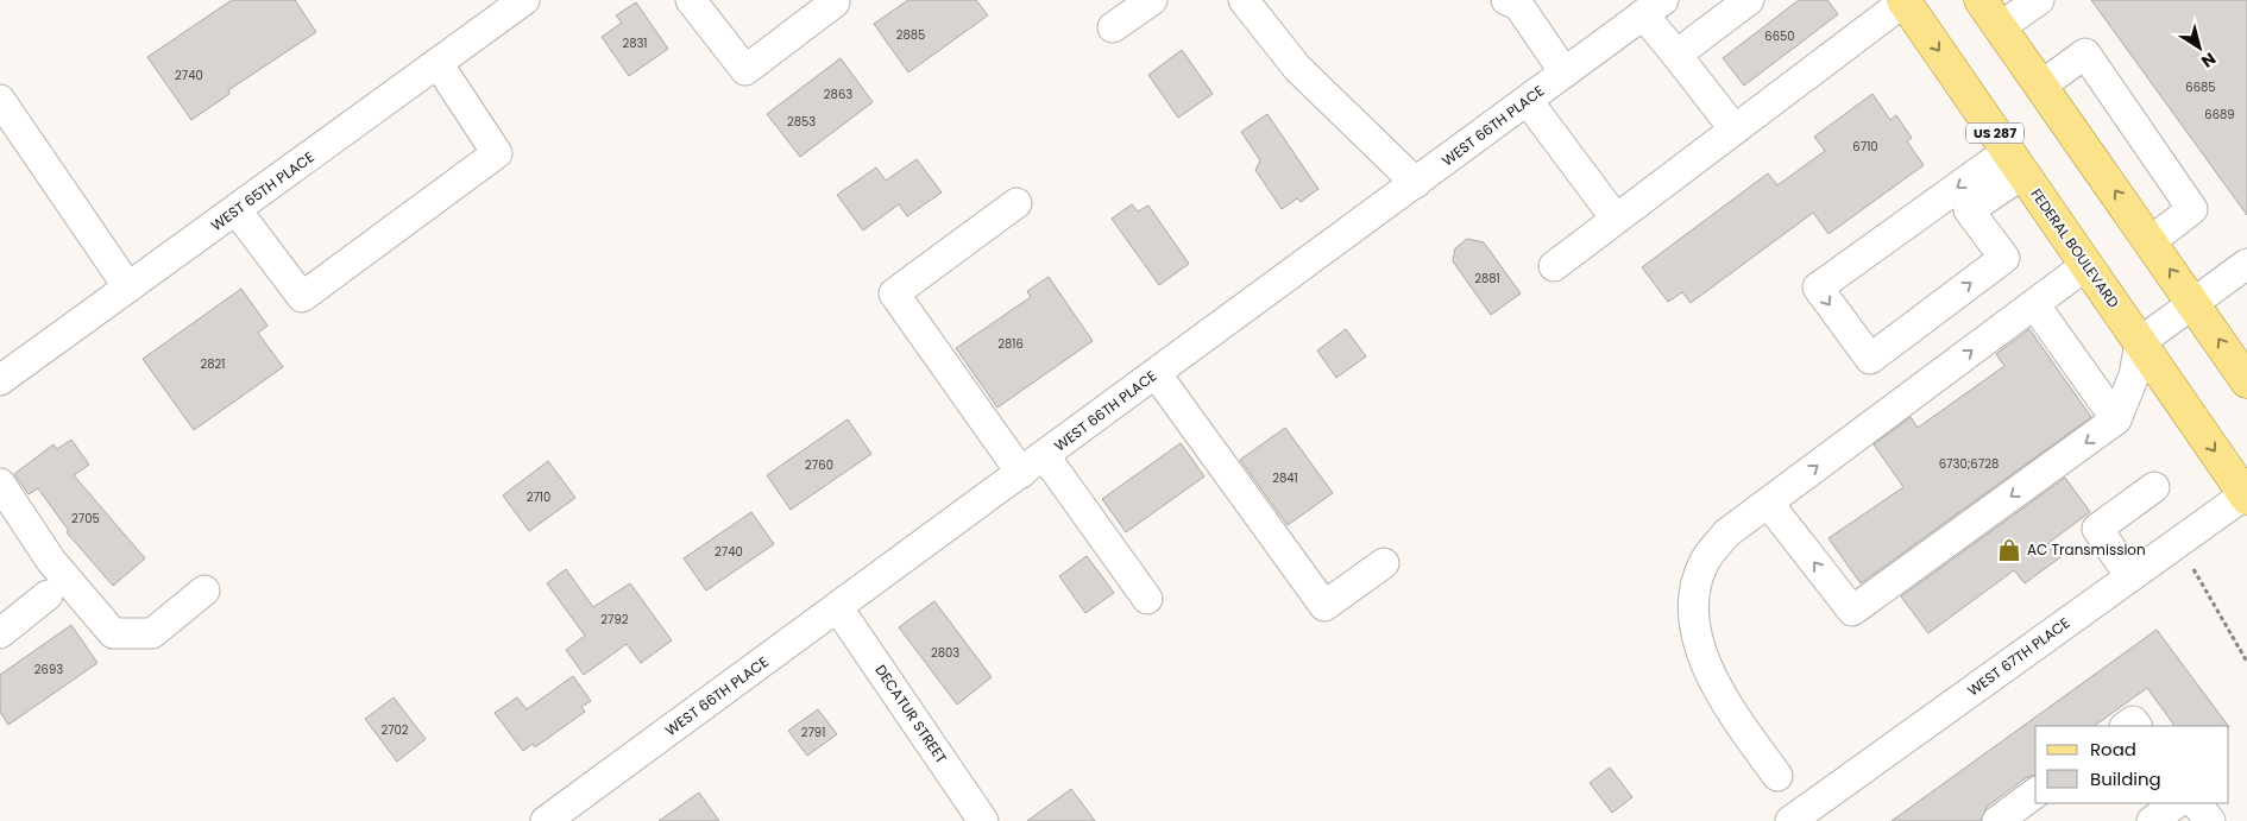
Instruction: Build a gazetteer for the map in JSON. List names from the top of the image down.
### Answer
{
  "streets": {
    "main road": ["US 287", "FEDERAL BOULEVARD"],
    "street": [
      "WEST 66TH PLACE",
      "WEST 65TH PLACE",
      "WEST 67TH PLACE",
      "DECATUR STREET"
    ]
  },
  "crossings": [
    ["WEST 66TH PLACE", "DECATUR STREET"],
    ["FEDERAL BOULEVARD", "WEST 67TH PLACE"]
  ],
  "places": {
    "shop": ["AC Transmission"]
  },
  "house_numbers": [
    "2885",
    "6650",
    "2831",
    "2740",
    "6685",
    "2863",
    "6689",
    "2853",
    "6710",
    "2881",
    "2816",
    "2821",
    "6730;6728",
    "2760",
    "2841",
    "2710",
    "2705",
    "2740",
    "2792",
    "2803",
    "2693",
    "2702",
    "2791"
  ],
  "legend": ["Road", "Building"],
  "north": "bottom right"
}
